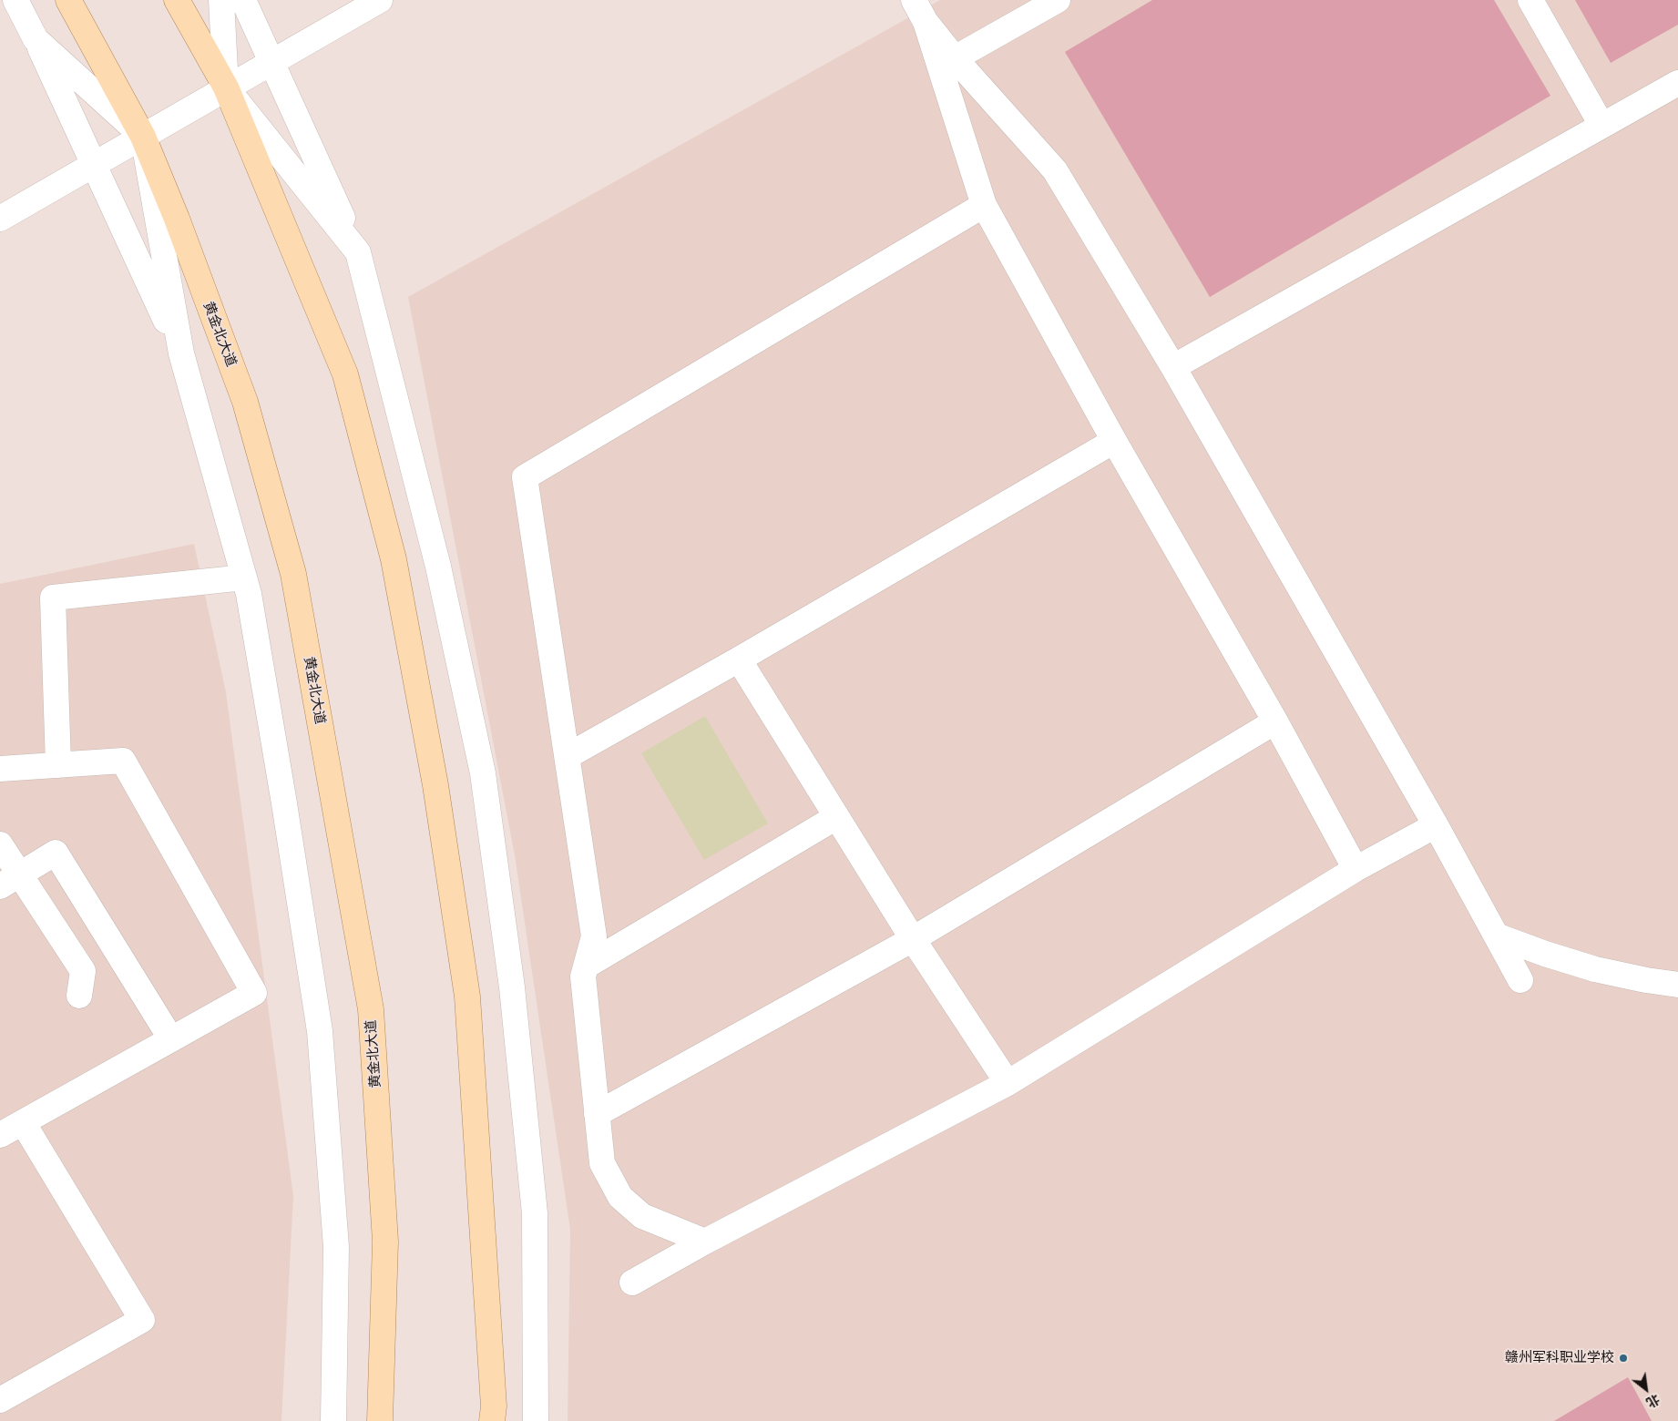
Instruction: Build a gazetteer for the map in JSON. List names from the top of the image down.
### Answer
{
  "streets": {
    "main road": ["黄金北大道"]
  },
  "places": ["赣州军科职业学校"],
  "north": "bottom right"
}
